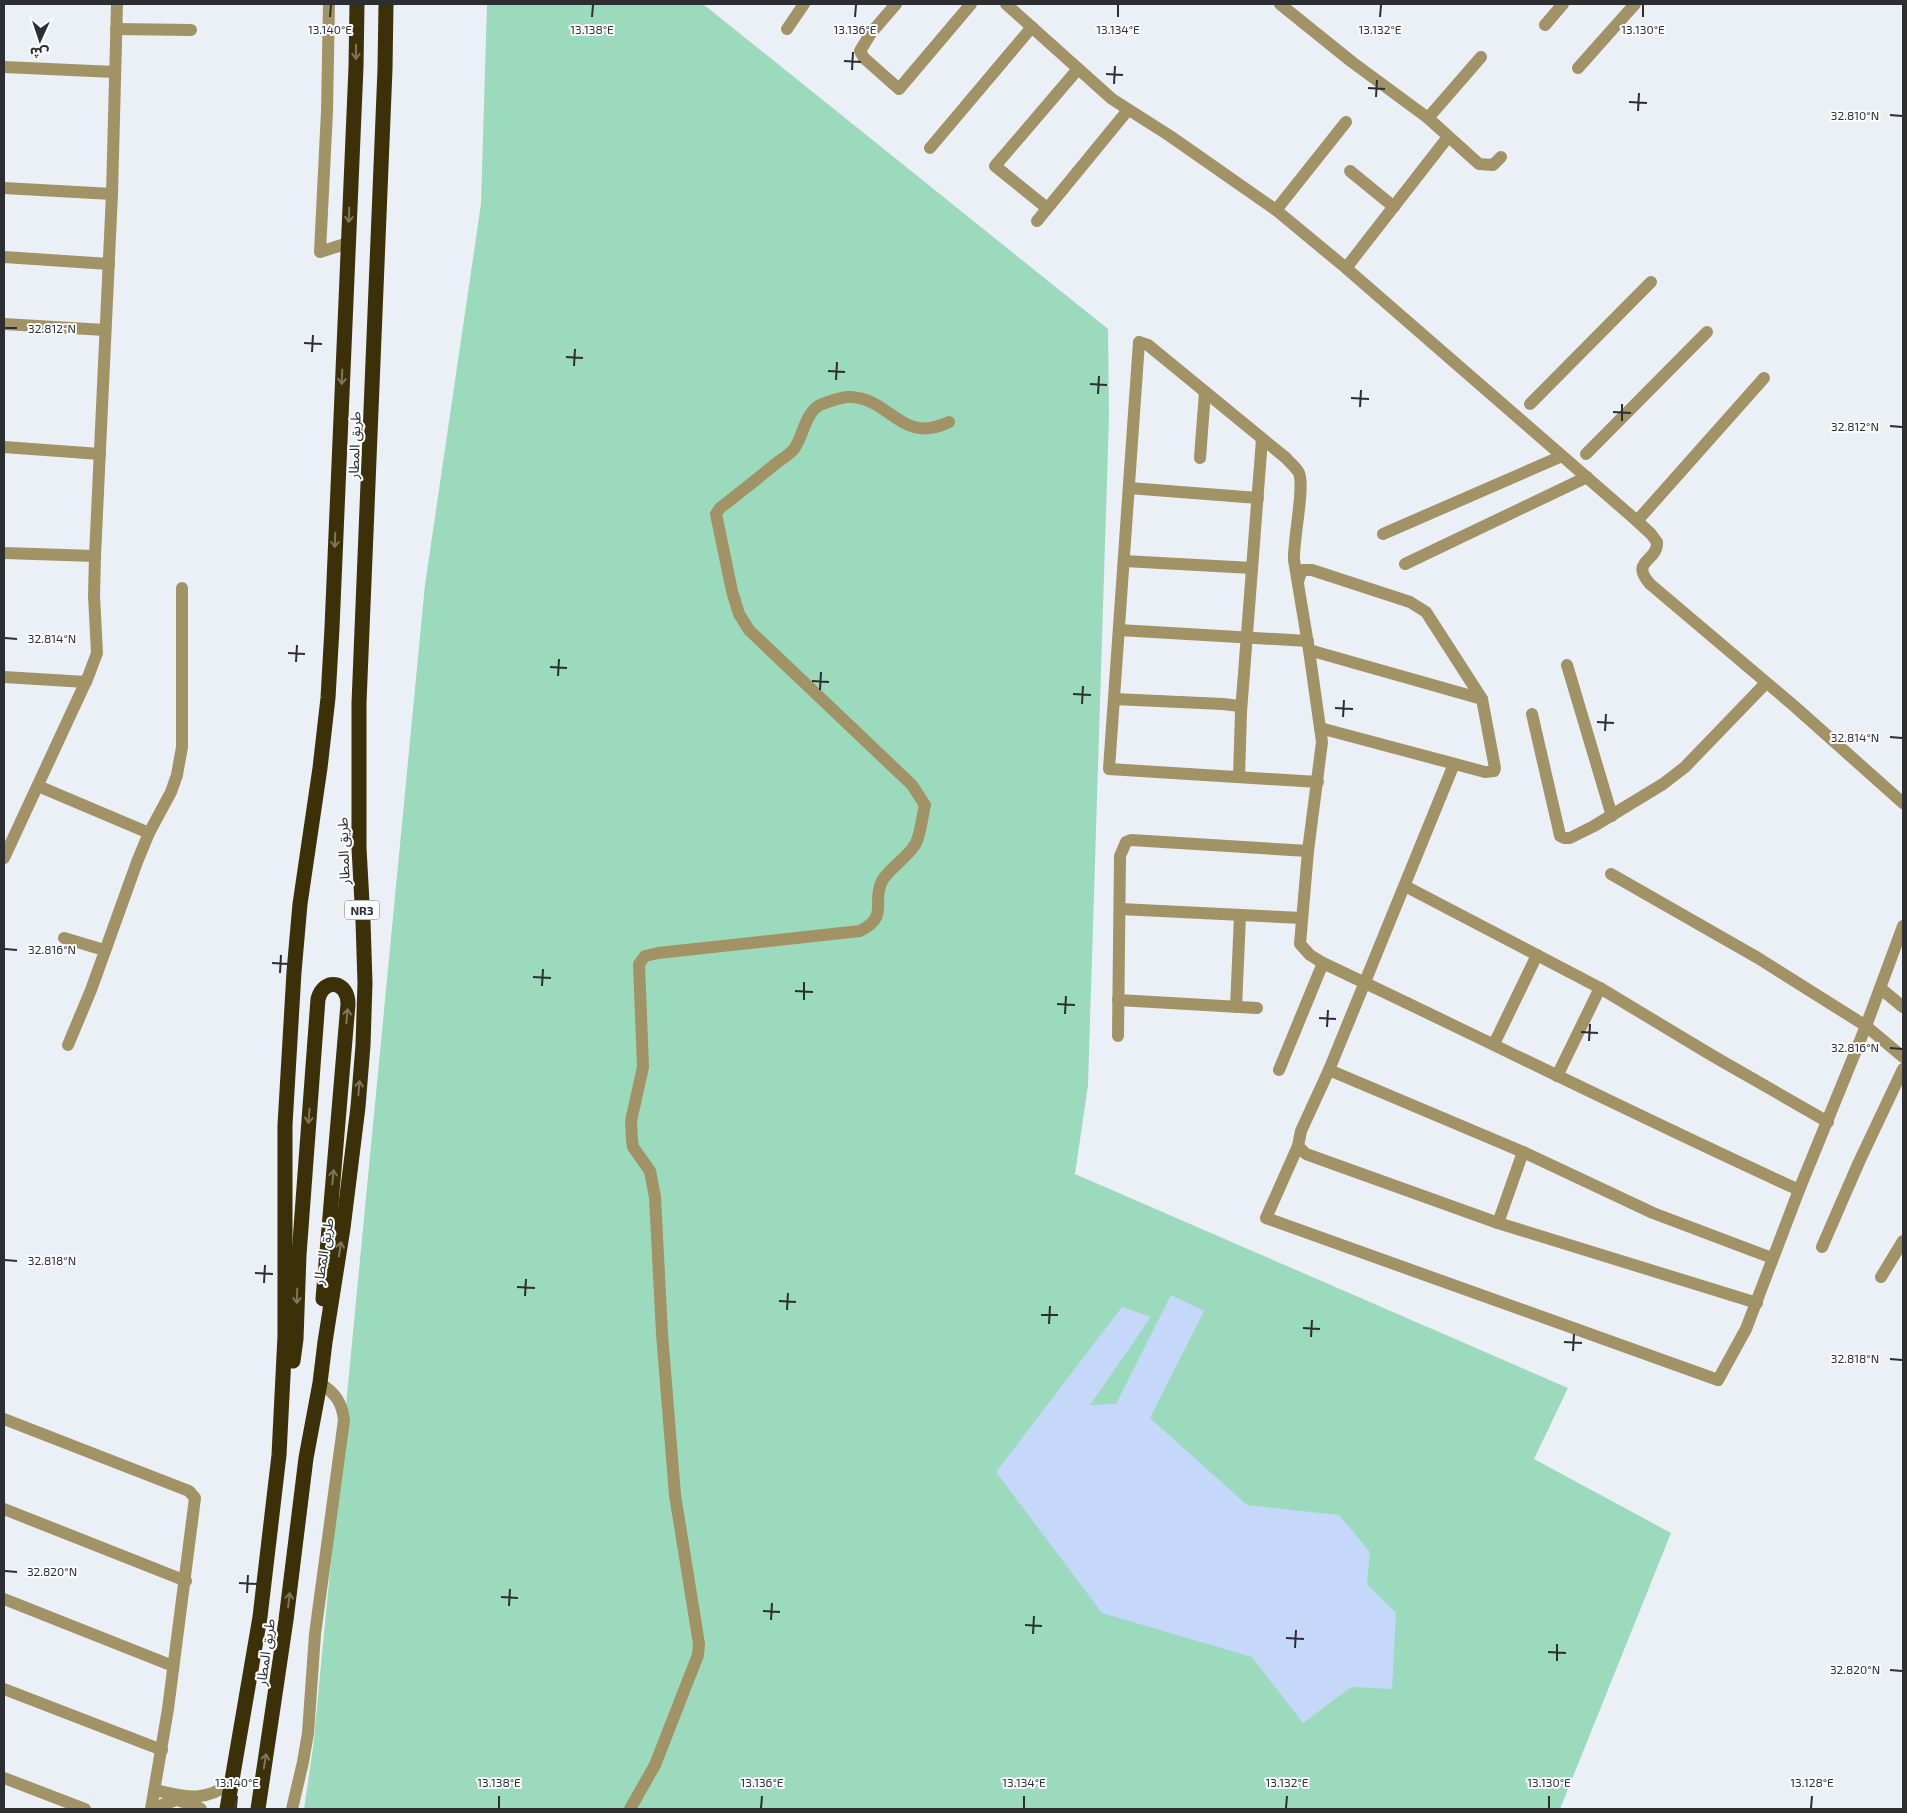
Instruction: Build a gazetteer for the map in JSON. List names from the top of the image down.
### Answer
{
  "streets": {
    "highway": ["طريق المطار", "NR3"]
  },
  "north": "bottom",
  "coordinates": [
    "13.140°E",
    "13.138°E",
    "13.136°E",
    "13.134°E",
    "13.132°E",
    "13.130°E",
    "32.810°N",
    "32.812°N",
    "32.814°N",
    "32.816°N",
    "32.818°N",
    "32.820°N",
    "13.128°E"
  ]
}
